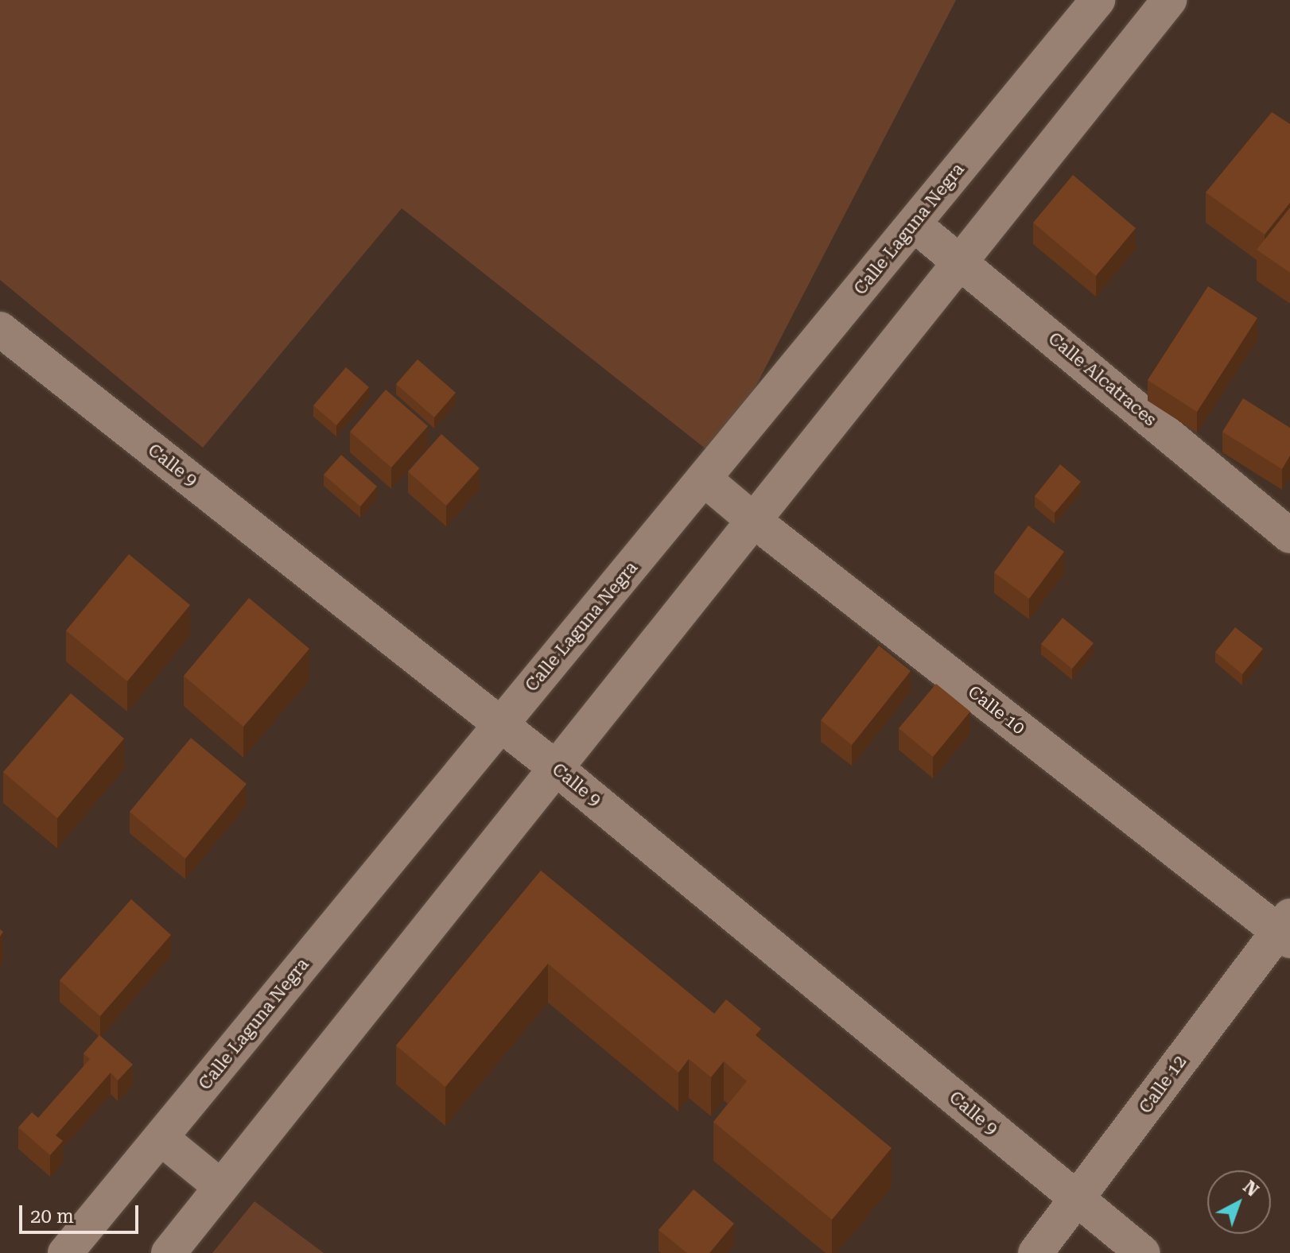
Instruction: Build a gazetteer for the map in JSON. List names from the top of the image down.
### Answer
{
  "streets": {
    "street": [
      "Calle Laguna Negra",
      "Calle Alcatraces",
      "Calle 9",
      "Calle 10",
      "Calle 12"
    ]
  },
  "crossings": [
    ["Calle Laguna Negra", "Calle Alcatraces"],
    ["Calle Laguna Negra", "Calle 9"],
    ["Calle Laguna Negra", "Calle 10"],
    ["Calle 9", "Calle 12"],
    ["Calle 10", "Calle 12"]
  ],
  "scale_bar": "20 m",
  "north": "top right"
}
